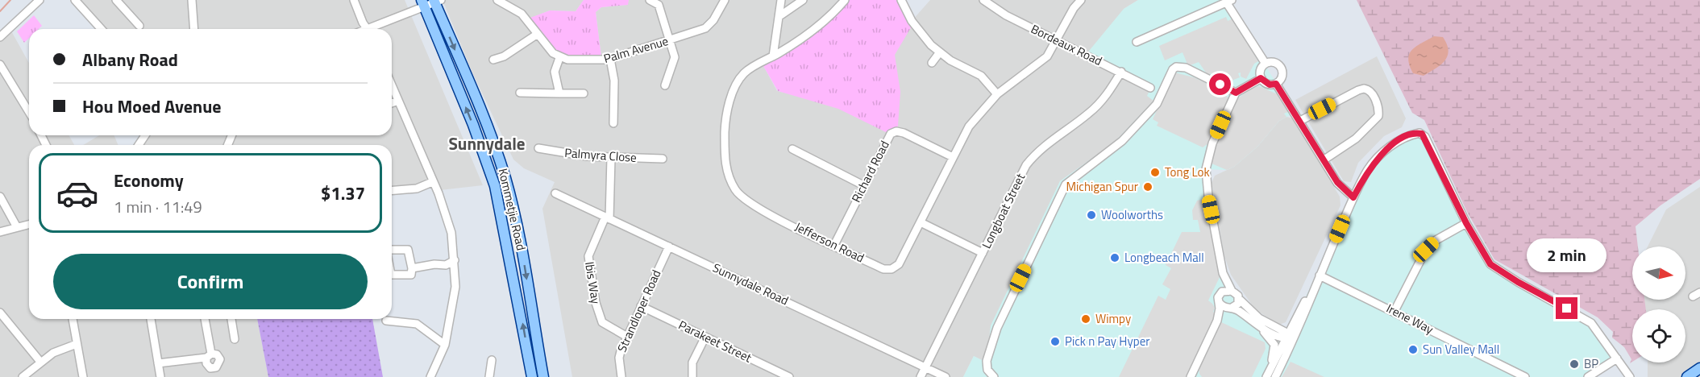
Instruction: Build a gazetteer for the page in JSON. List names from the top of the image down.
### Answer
{
  "streets": {
    "main road": ["Kommetjie Road"],
    "street": [
      "Bordeaux Road",
      "Palm Avenue",
      "Palmyra Close",
      "Richard Road",
      "Longboat Street",
      "Jefferson Road",
      "Ibis Way",
      "Sunnydale Road",
      "Strandloper Road",
      "Irene Way",
      "Parakeet Street"
    ]
  },
  "crossings": [
    ["Bordeaux Road", "Longboat Street"],
    ["Bordeaux Road", "Jefferson Road"],
    ["Richard Road", "Jefferson Road"],
    ["Longboat Street", "Sunnydale Road"],
    ["Ibis Way", "Sunnydale Road"],
    ["Ibis Way", "Strandloper Road"],
    ["Sunnydale Road", "Strandloper Road"],
    ["Strandloper Road", "Parakeet Street"]
  ],
  "districts": ["Sunnydale"],
  "places": [
    "Tong Lok",
    "Michigan Spur",
    "Woolworths",
    "Longbeach Mall",
    "Wimpy",
    "Pick n Pay Hyper",
    "Sun Valley Mall",
    "BP"
  ],
  "north": "right",
  "page": {
    "banner": ["Albany Road", "Hou Moed Avenue"],
    "list": [
      {
        "name": "Economy",
        "note": "1 min · 11:49",
        "value": "$1.37"
      }
    ],
    "bubble": "2 min",
    "buttons": "Confirm"
  }
}
